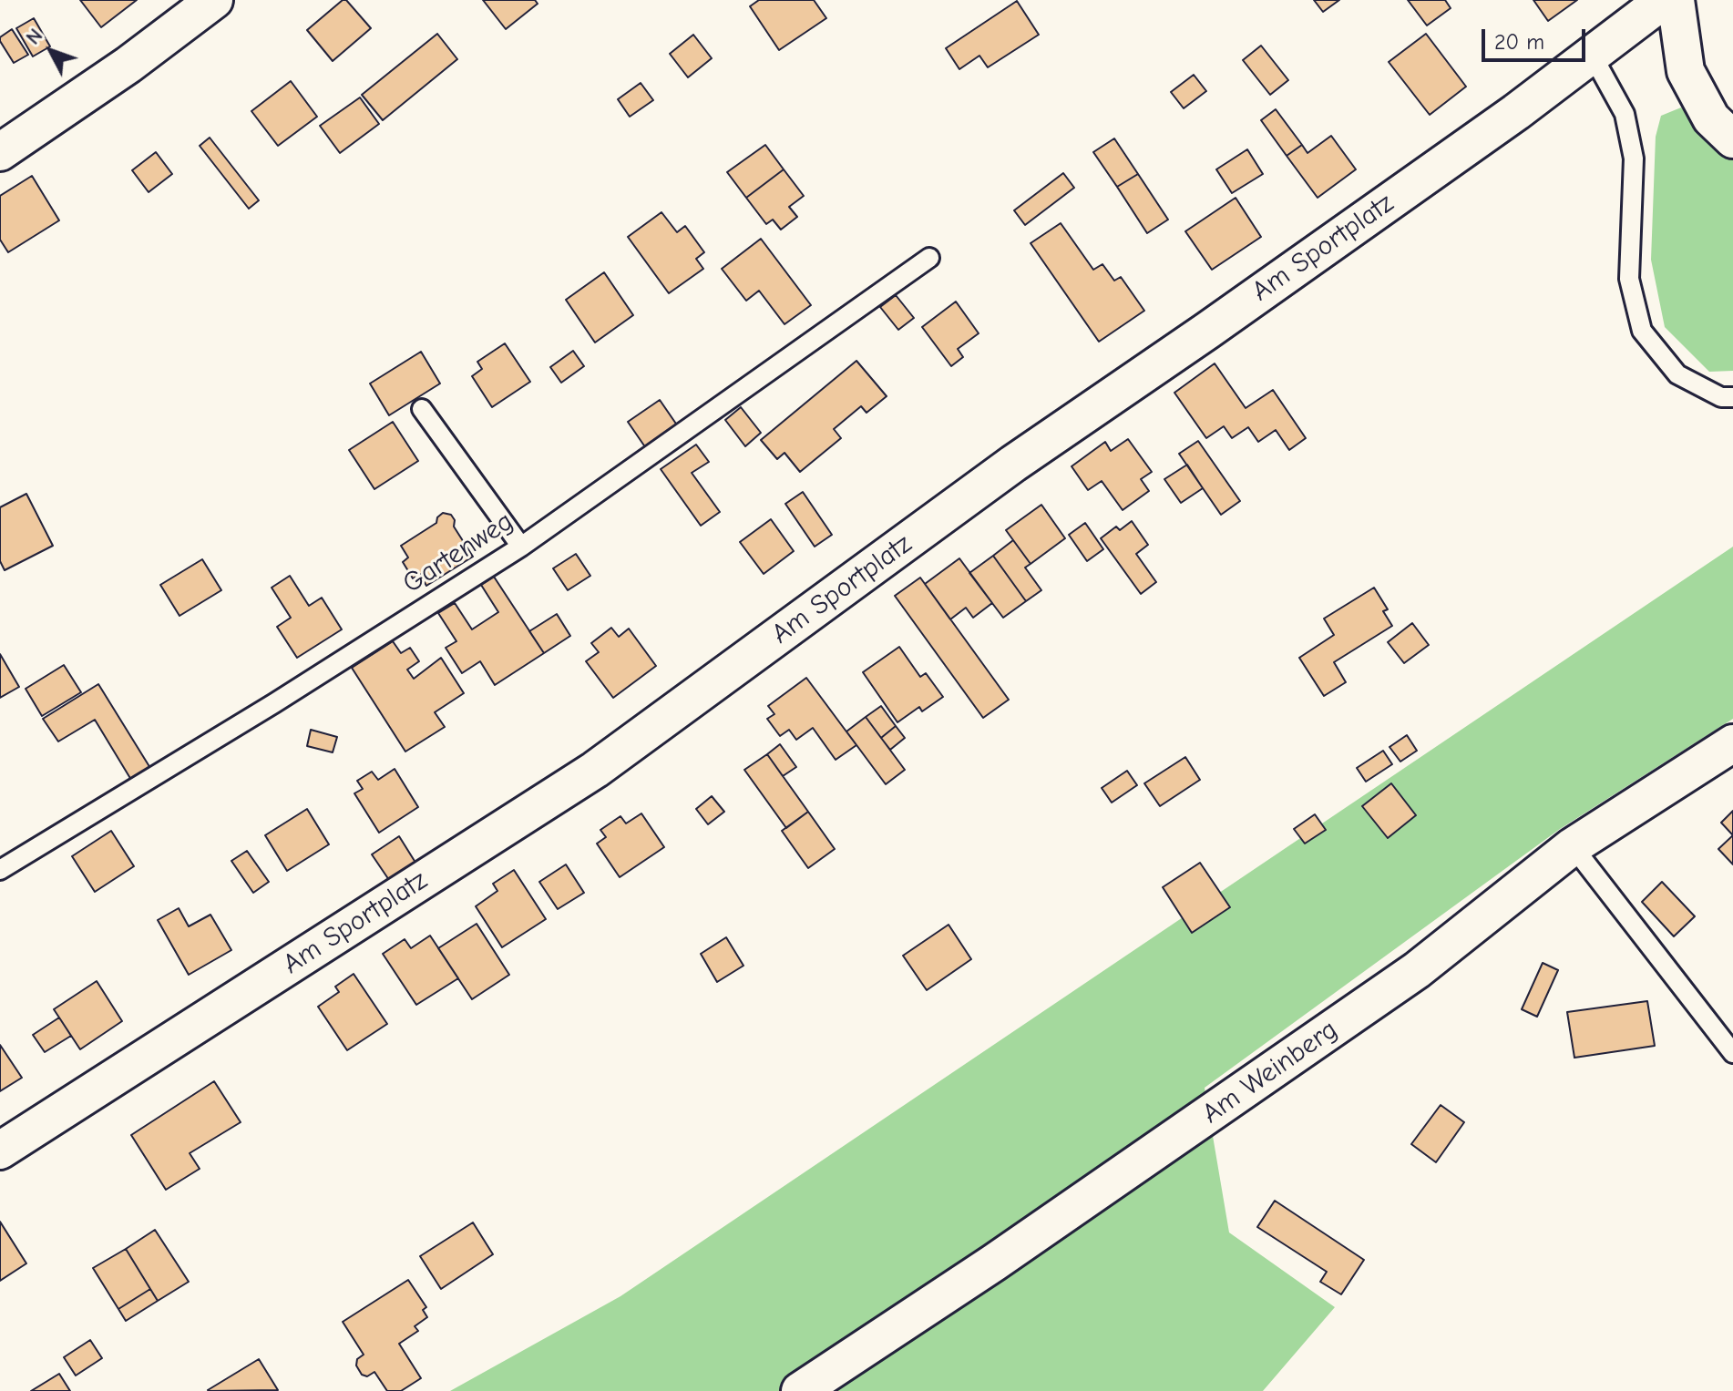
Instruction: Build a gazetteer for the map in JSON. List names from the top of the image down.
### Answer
{
  "streets": {
    "street": ["Am Sportplatz", "Am Weinberg"],
    "lane": ["Gartenweg"]
  },
  "scale_bar": "20 m",
  "north": "top left"
}
